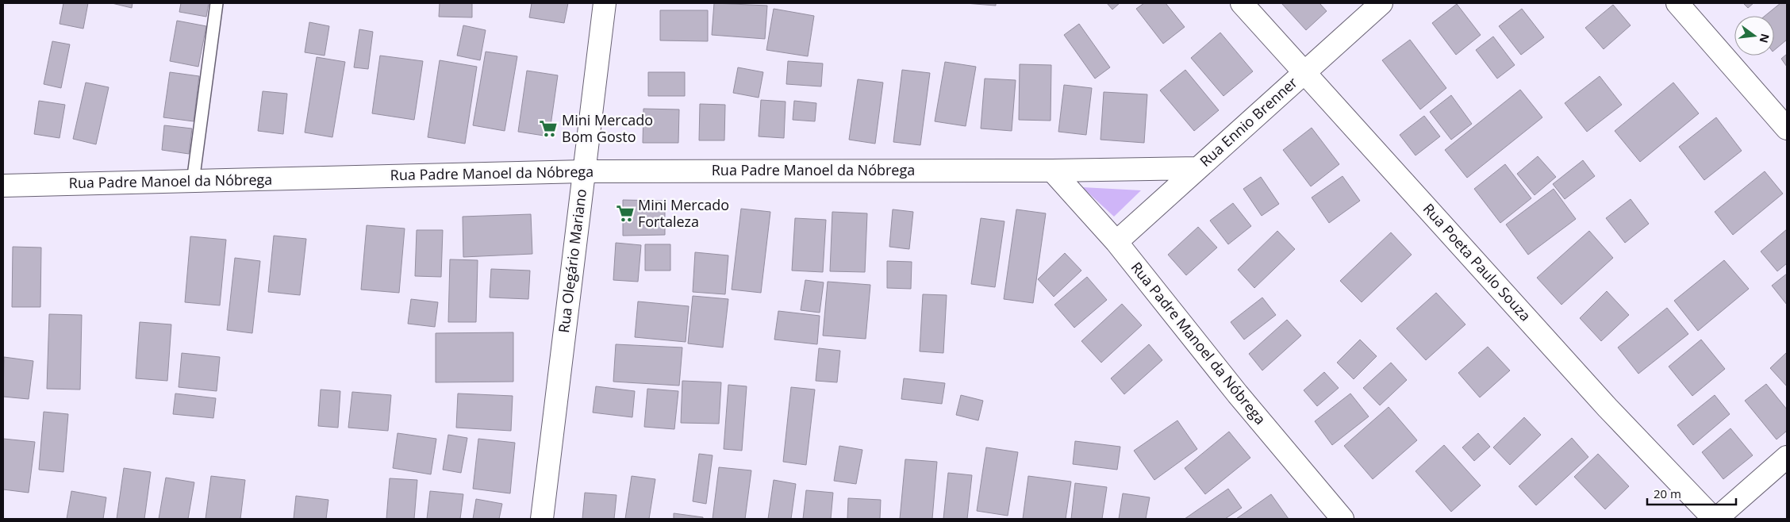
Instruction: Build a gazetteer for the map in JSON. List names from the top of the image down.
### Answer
{
  "streets": {
    "street": [
      "Rua Ennio Brenner",
      "Rua Padre Manoel da Nóbrega",
      "Rua Olegário Mariano",
      "Rua Poeta Paulo Souza"
    ]
  },
  "crossings": [
    ["Rua Ennio Brenner", "Rua Padre Manoel da Nóbrega"],
    ["Rua Ennio Brenner", "Rua Poeta Paulo Souza"],
    ["Rua Padre Manoel da Nóbrega", "Rua Olegário Mariano"]
  ],
  "places": {
    "supermarket": ["Mini Mercado Bom Gosto", "Mini Mercado Fortaleza"]
  },
  "scale_bar": "20 m",
  "north": "right"
}
